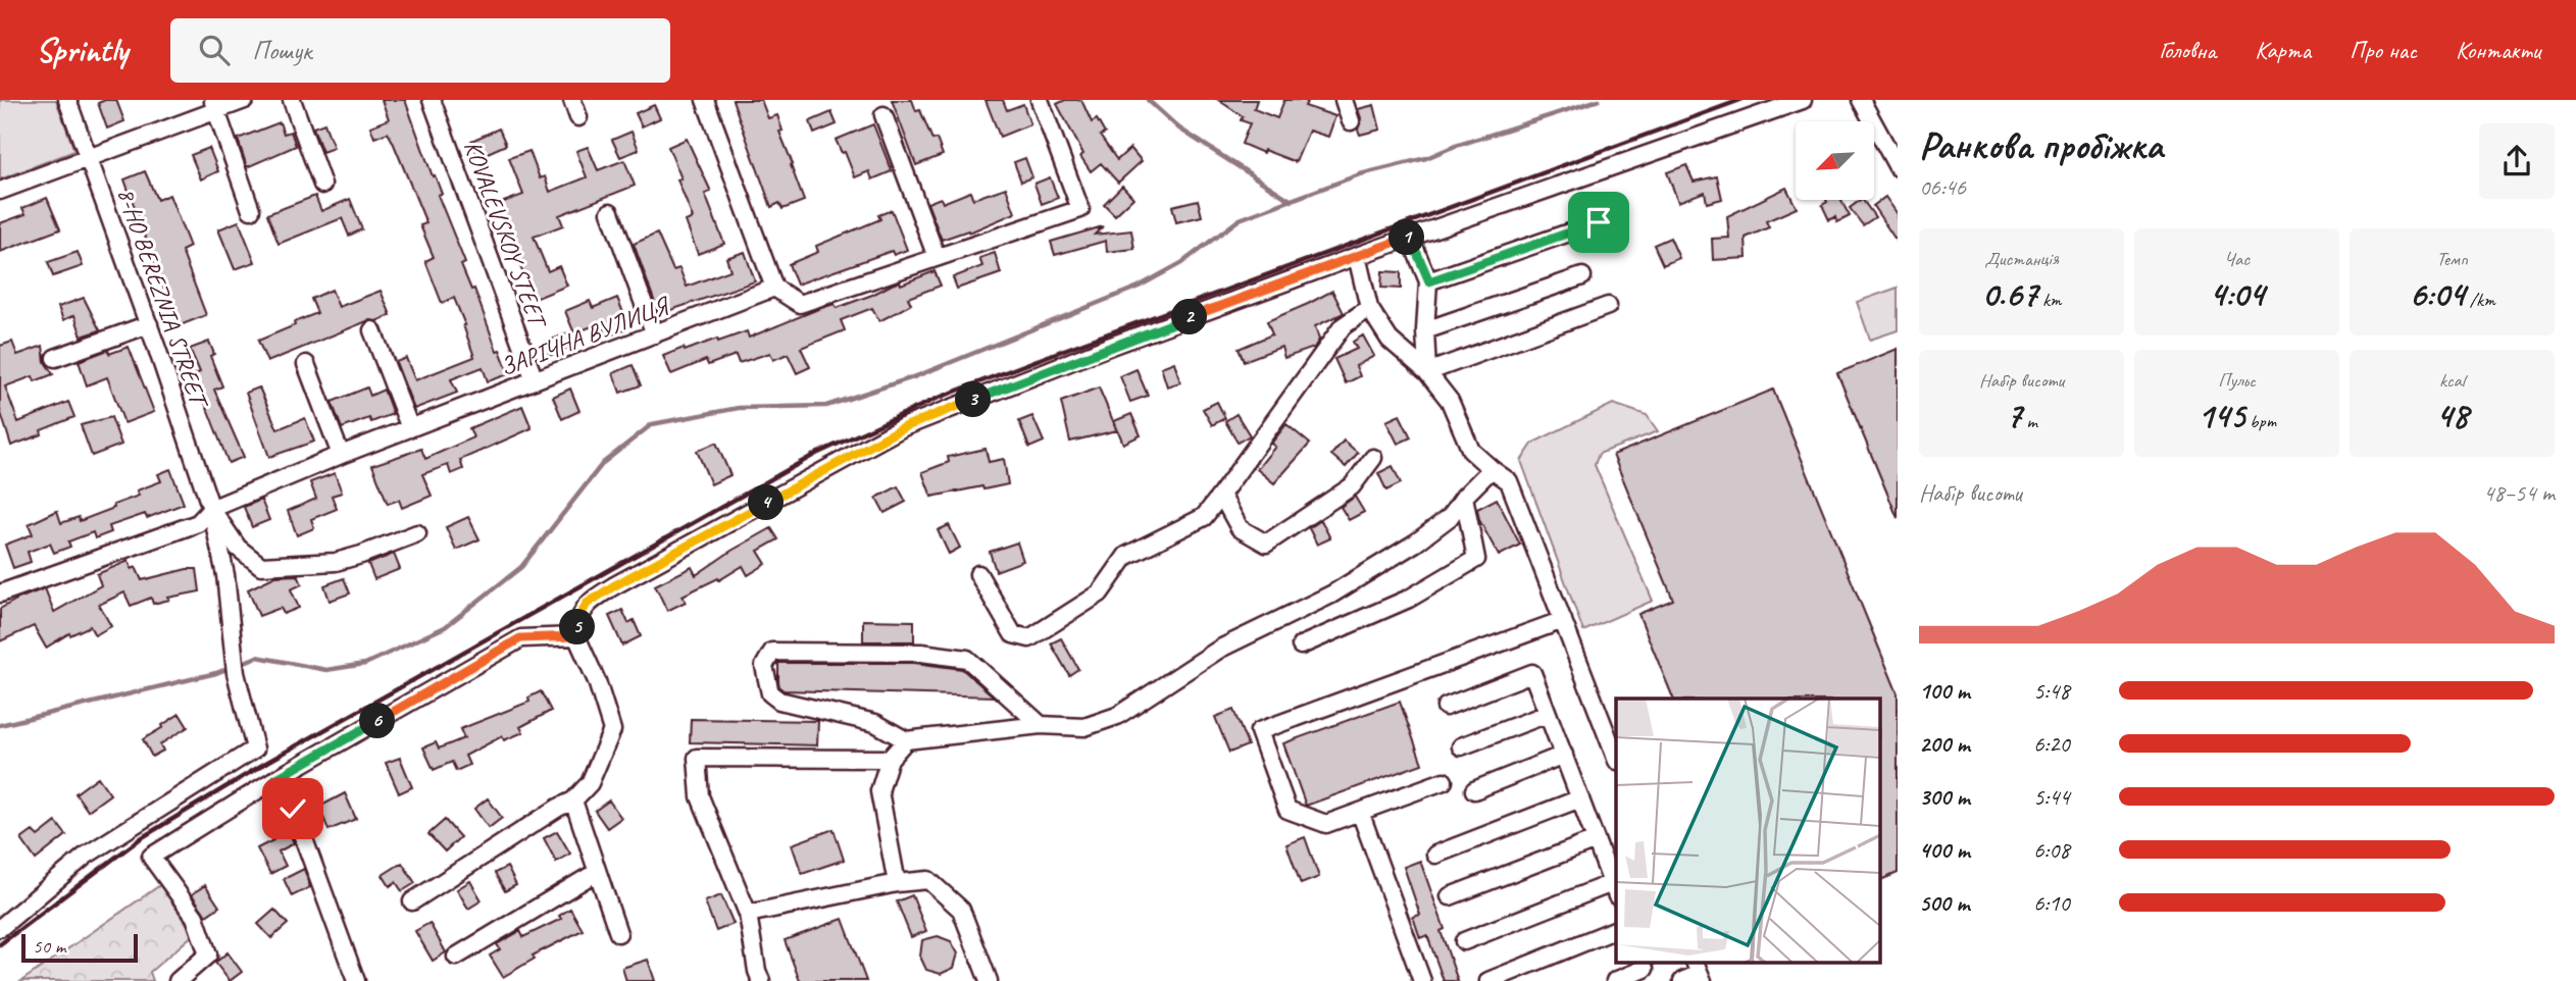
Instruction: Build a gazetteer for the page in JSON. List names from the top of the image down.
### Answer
{
  "streets": {
    "street": ["KOVALEVSKOY STEET", "8-HO BEREZNIA STREET", "ЗАРІЧНА ВУЛИЦЯ"]
  },
  "crossings": [
    ["KOVALEVSKOY STEET", "ЗАРІЧНА ВУЛИЦЯ"],
    ["8-HO BEREZNIA STREET", "ЗАРІЧНА ВУЛИЦЯ"]
  ],
  "scale_bar": "50 m",
  "north": "bottom left",
  "page": {
    "header": "Sprintly",
    "search": "Пошук",
    "nav": [
      "Головна",
      "Карта",
      "Про нас",
      "Контакти"
    ],
    "heading": ["Ранкова пробіжка", "06:46"],
    "pins": [
      "1",
      "2",
      "3",
      "4",
      "5",
      "6"
    ],
    "stats": [
      ["Дистанція", "0.67 km"],
      ["Час", "4:04"],
      ["Темп", "6:04 /km"],
      ["Набір висоти", "7 m"],
      ["Пульс", "145 bpm"],
      ["kcal", "48"]
    ],
    "chart": ["Набір висоти", "48–54 m"],
    "list": [
      {
        "name": "100 m",
        "note": "5:48"
      },
      {
        "name": "200 m",
        "note": "6:20"
      },
      {
        "name": "300 m",
        "note": "5:44"
      },
      {
        "name": "400 m",
        "note": "6:08"
      },
      {
        "name": "500 m",
        "note": "6:10"
      }
    ],
    "scale": "50 m"
  }
}
